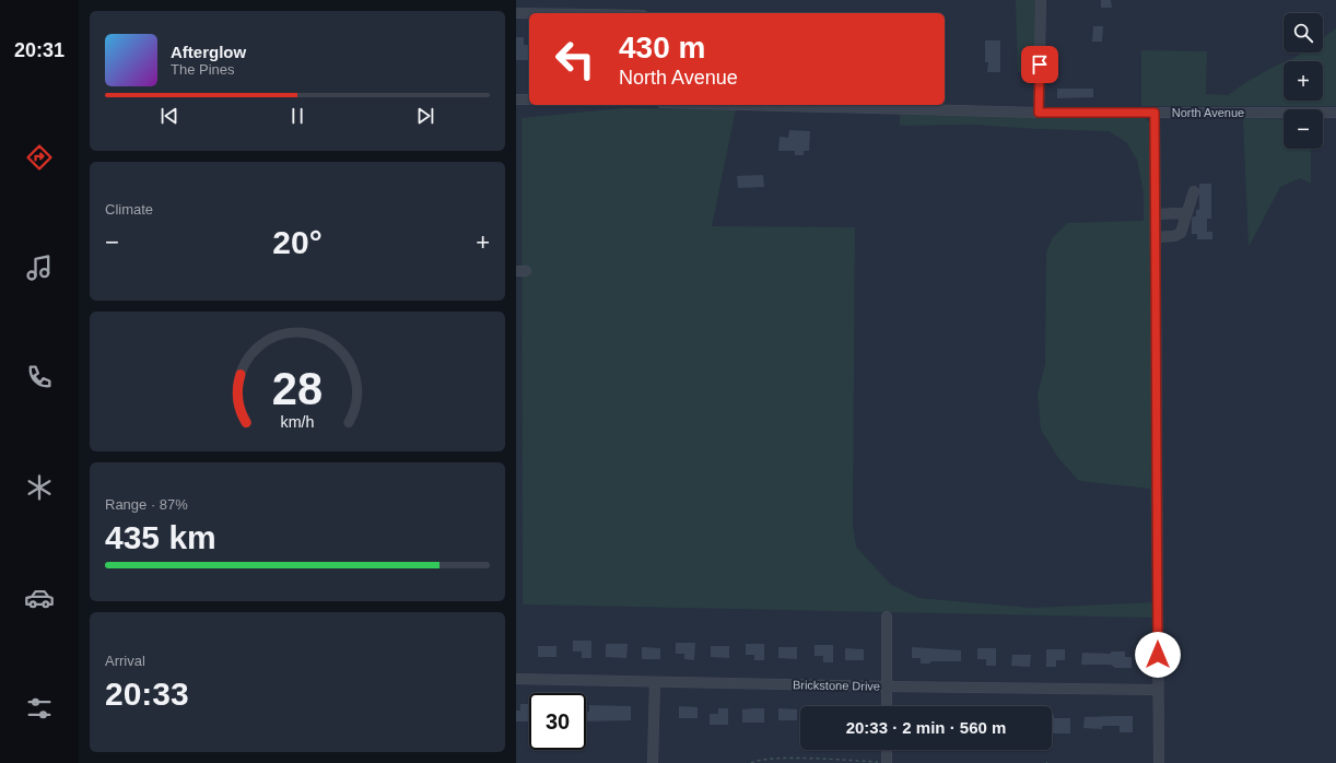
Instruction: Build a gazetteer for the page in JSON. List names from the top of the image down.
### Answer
{
  "streets": {
    "street": ["North Avenue", "Brickstone Drive"]
  },
  "page": {
    "tabs": "20:31",
    "map_buttons": ["+", "−"],
    "turn": ["430 m", "North Avenue"],
    "song": ["Afterglow", "The Pines"],
    "tile": [
      "Climate",
      ["Range · 87%", "435 km"],
      ["Arrival", "20:33"]
    ],
    "heat": ["−", "20°", "+"],
    "limit": "30",
    "trip": "20:33 · 2 min · 560 m",
    "gauge": ["28", "km/h"]
  }
}
